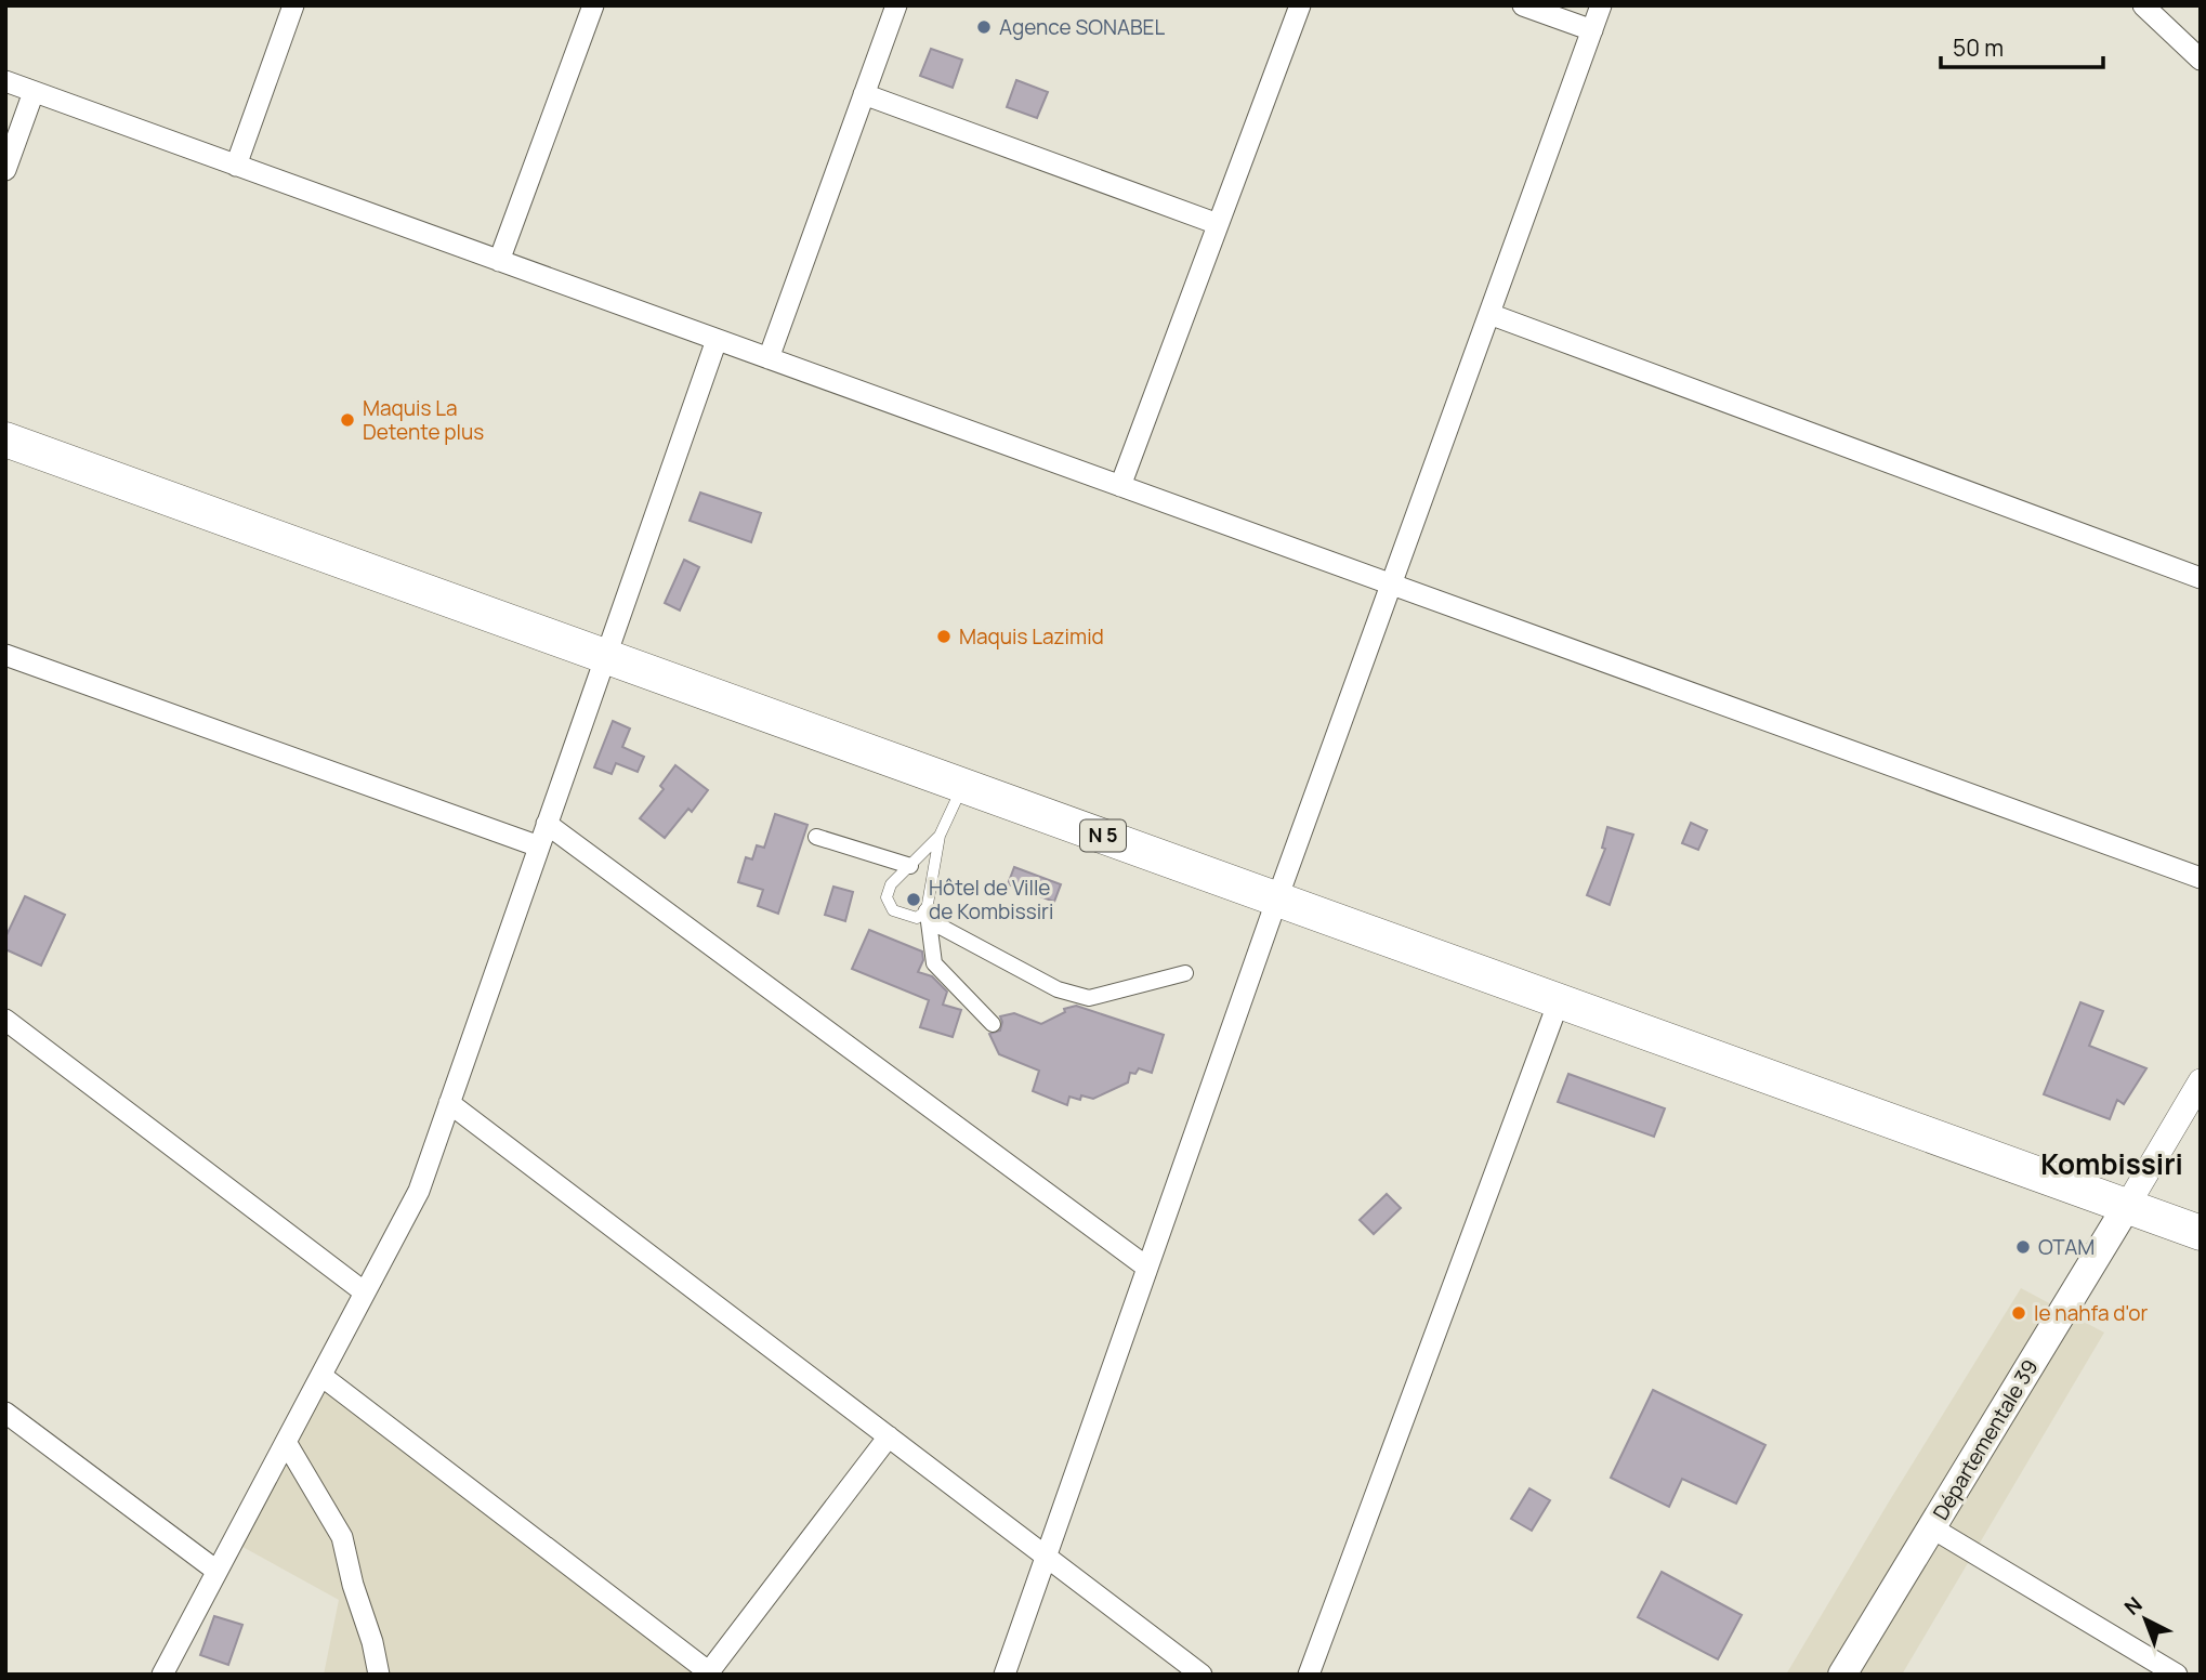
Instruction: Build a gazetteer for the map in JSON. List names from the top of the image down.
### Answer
{
  "streets": {
    "highway": ["N 5"],
    "main road": ["Départementale 39"]
  },
  "crossings": [
    ["N 5", "Départementale 39"]
  ],
  "districts": ["Kombissiri"],
  "places": [
    "Agence SONABEL",
    "Maquis La Detente plus",
    "Maquis Lazimid",
    "Hôtel de Ville de Kombissiri",
    "OTAM",
    "le nahfa d'or"
  ],
  "scale_bar": "50 m",
  "north": "top left"
}
